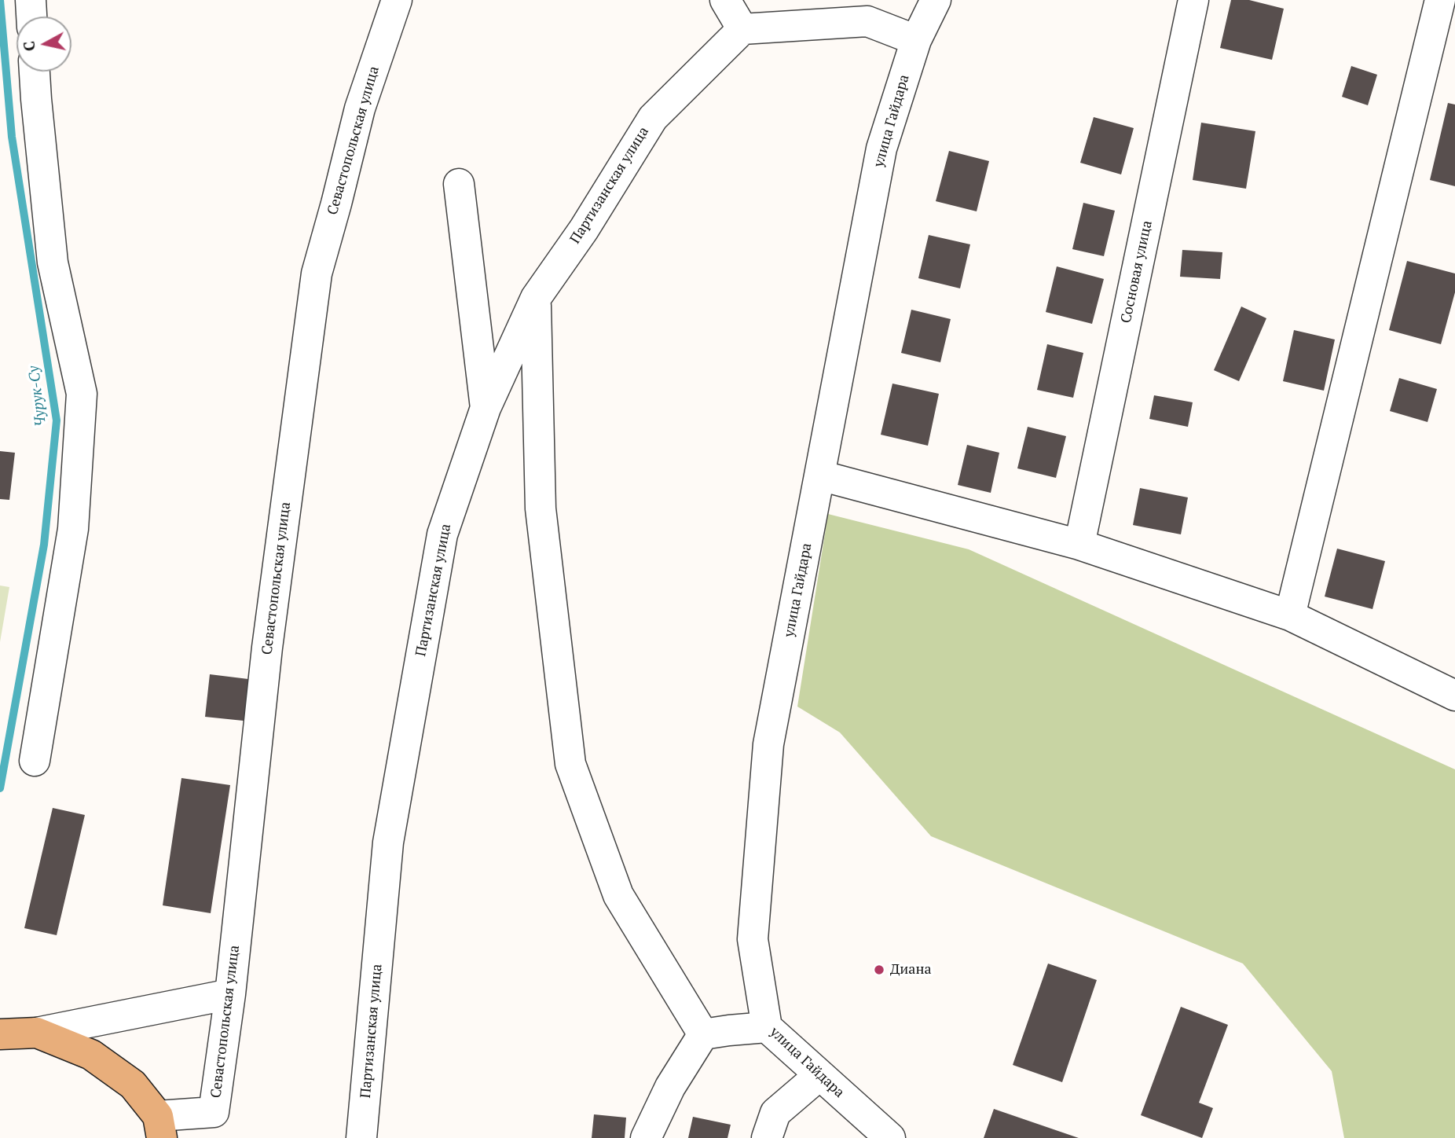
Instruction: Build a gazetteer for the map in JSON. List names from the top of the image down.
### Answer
{
  "streets": {
    "street": [
      "улица Гайдара",
      "Севастопольская улица",
      "Партизанская улица",
      "Сосновая улица"
    ]
  },
  "water": ["Чурук-Су"],
  "places": ["Диана"],
  "north": "left"
}
